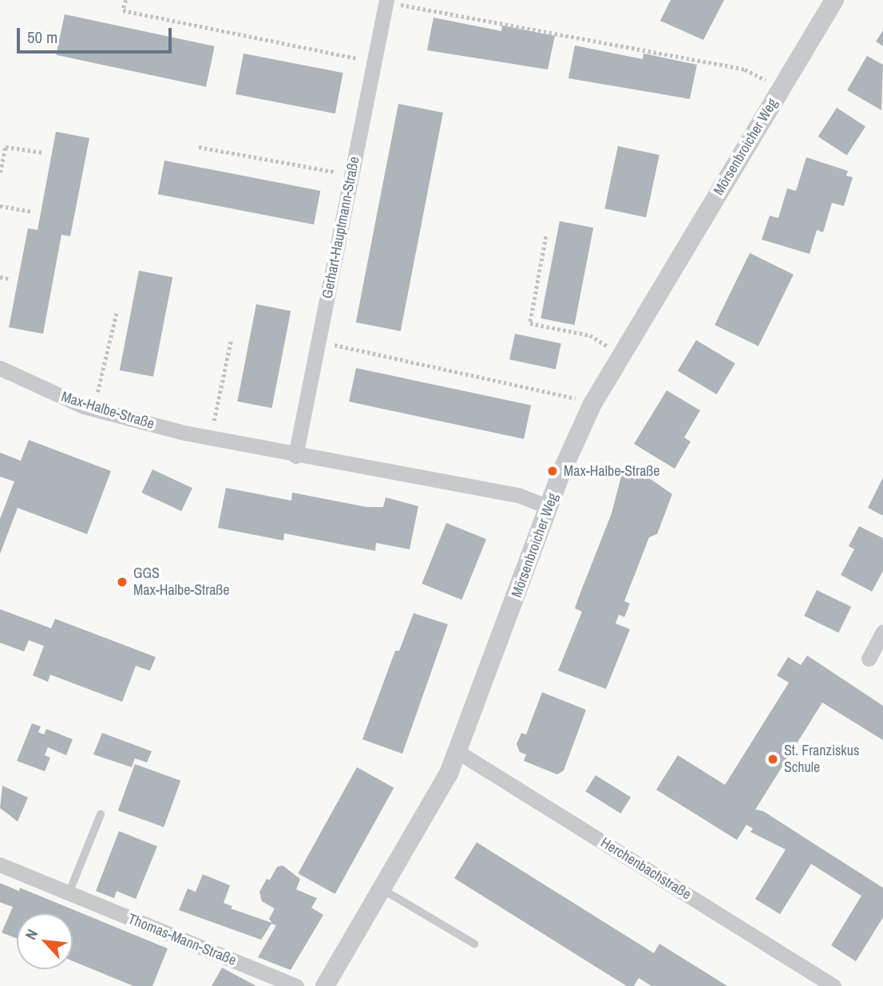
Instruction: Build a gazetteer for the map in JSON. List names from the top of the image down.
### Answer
{
  "streets": {
    "street": [
      "Mörsenbroicher Weg",
      "Gerhart-Hauptmann-Straße",
      "Max-Halbe-Straße",
      "Herchenbachstraße",
      "Thomas-Mann-Straße"
    ]
  },
  "crossings": [
    ["Mörsenbroicher Weg", "Max-Halbe-Straße"],
    ["Mörsenbroicher Weg", "Herchenbachstraße"],
    ["Gerhart-Hauptmann-Straße", "Max-Halbe-Straße"]
  ],
  "places": ["Max-Halbe-Straße", "GGS Max-Halbe-Straße", "St. Franziskus Schule"],
  "scale_bar": "50 m",
  "north": "top left"
}
